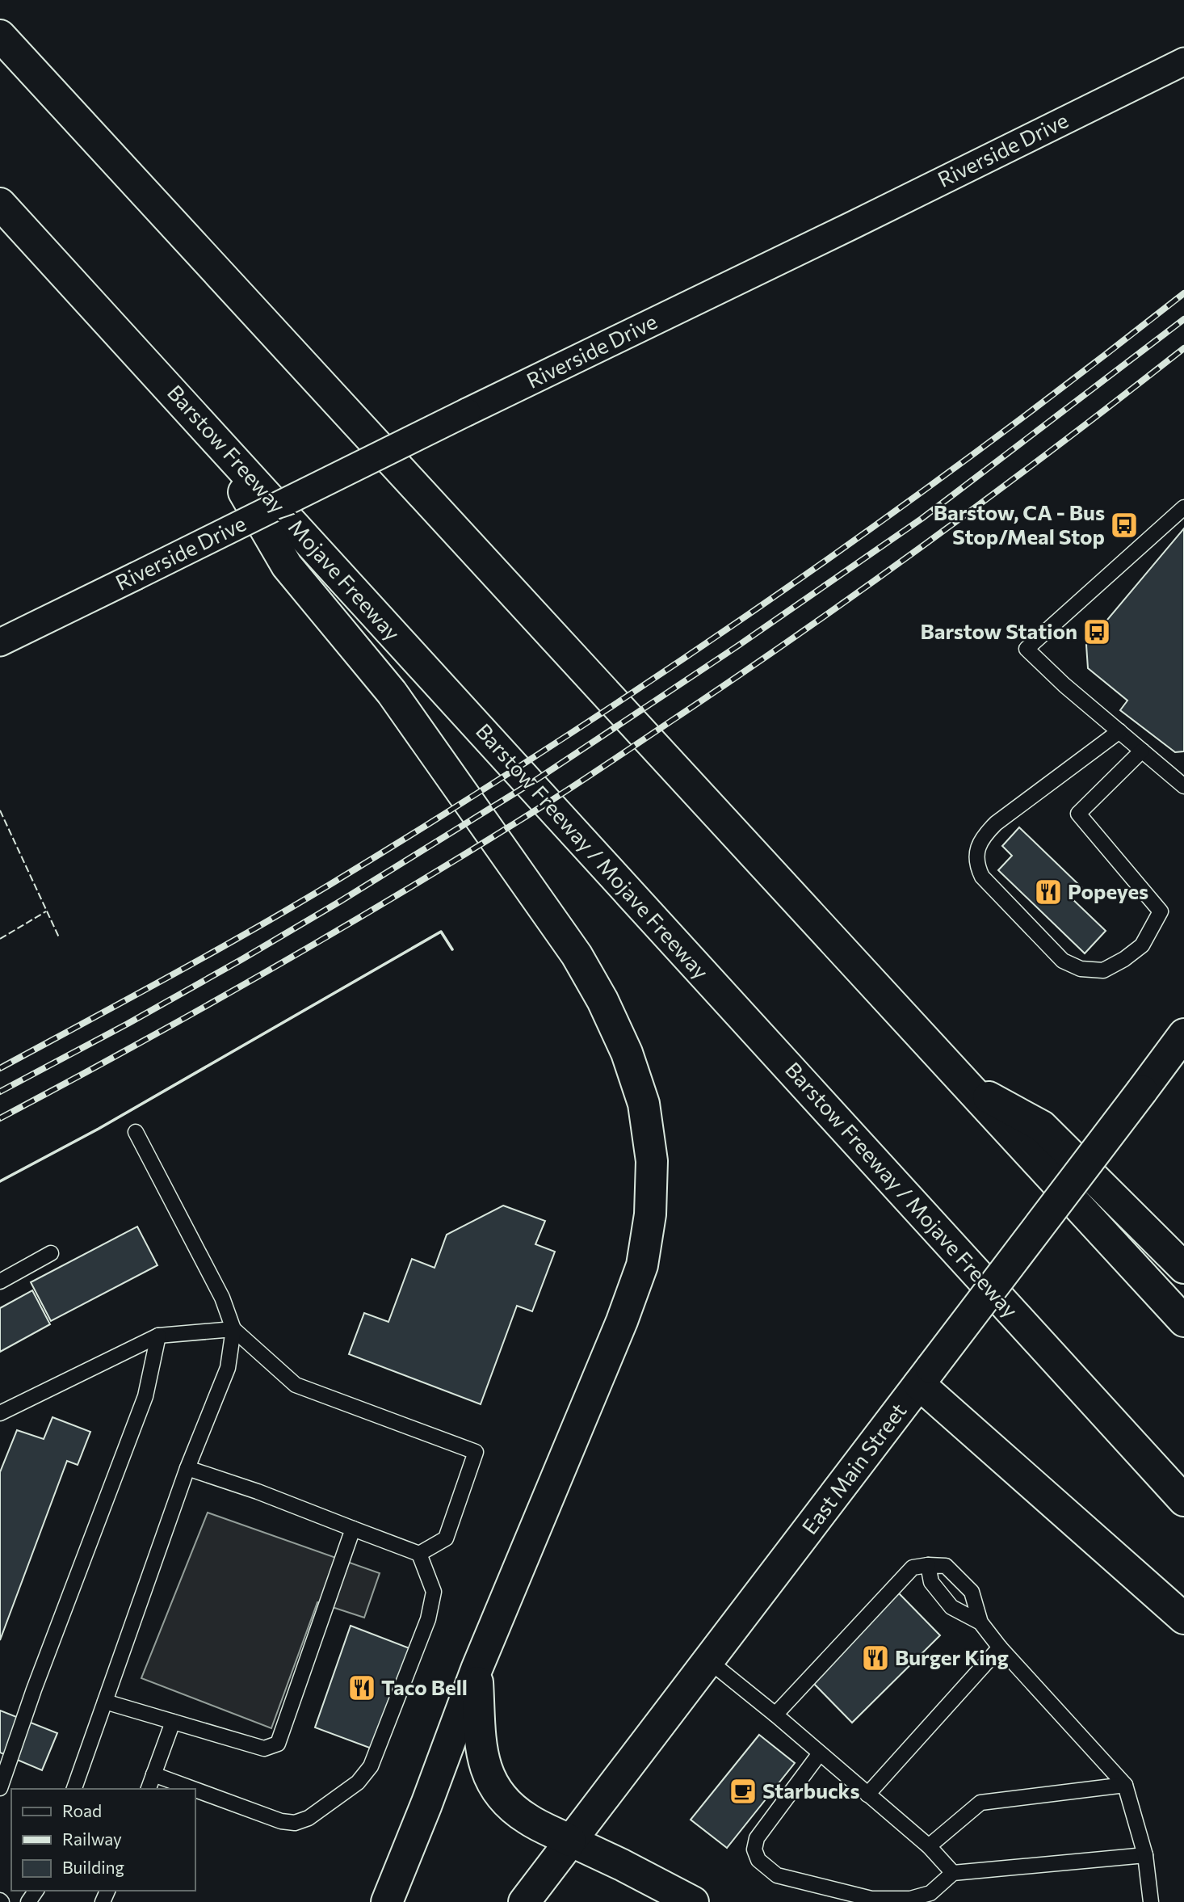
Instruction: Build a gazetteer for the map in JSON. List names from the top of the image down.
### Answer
{
  "streets": {
    "main road": ["Barstow Freeway / Mojave Freeway", "East Main Street"],
    "street": ["Riverside Drive"]
  },
  "places": {
    "bus stop": ["Barstow, CA - Bus Stop/Meal Stop", "Barstow Station"],
    "restaurant": ["Popeyes", "Burger King", "Taco Bell"],
    "cafe": ["Starbucks"]
  },
  "legend": ["Road", "Railway", "Building"]
}
